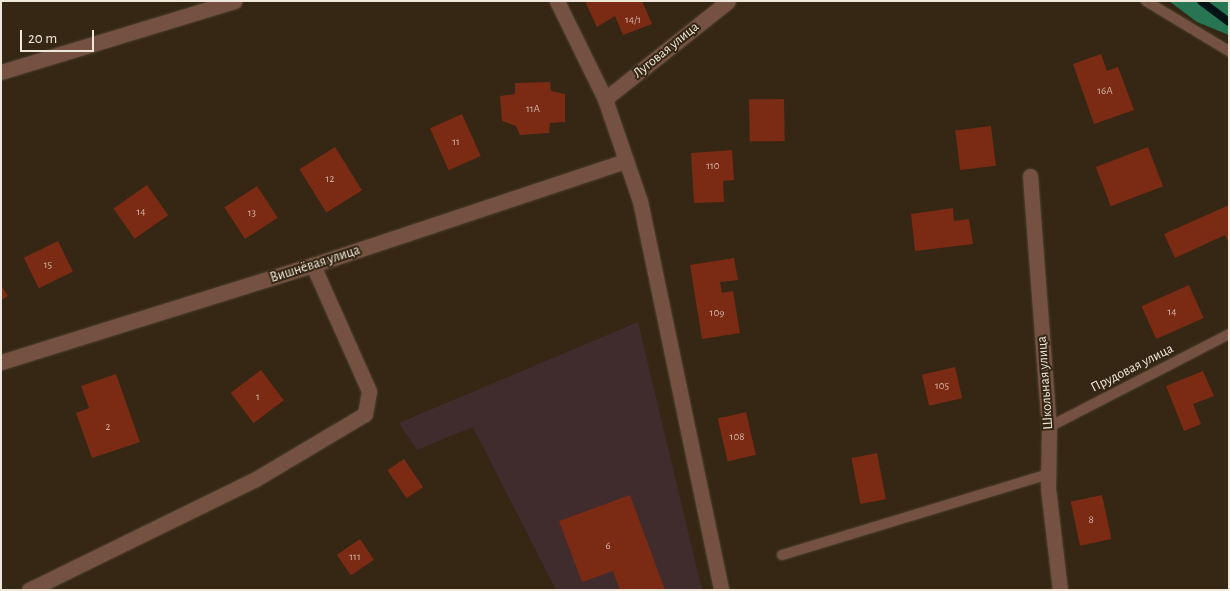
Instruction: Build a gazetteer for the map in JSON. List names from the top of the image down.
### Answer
{
  "streets": {
    "street": ["Луговая улица", "Вишнёвая улица", "Школьная улица"],
    "lane": ["Прудовая улица"]
  },
  "crossings": [
    ["Прудовая улица", "Школьная улица"]
  ],
  "house_numbers": [
    "14/1",
    "16А",
    "11А",
    "11",
    "110",
    "12",
    "14",
    "13",
    "15",
    "14",
    "109",
    "105",
    "1",
    "2",
    "108",
    "8",
    "6",
    "111"
  ],
  "scale_bar": "20 m"
}
